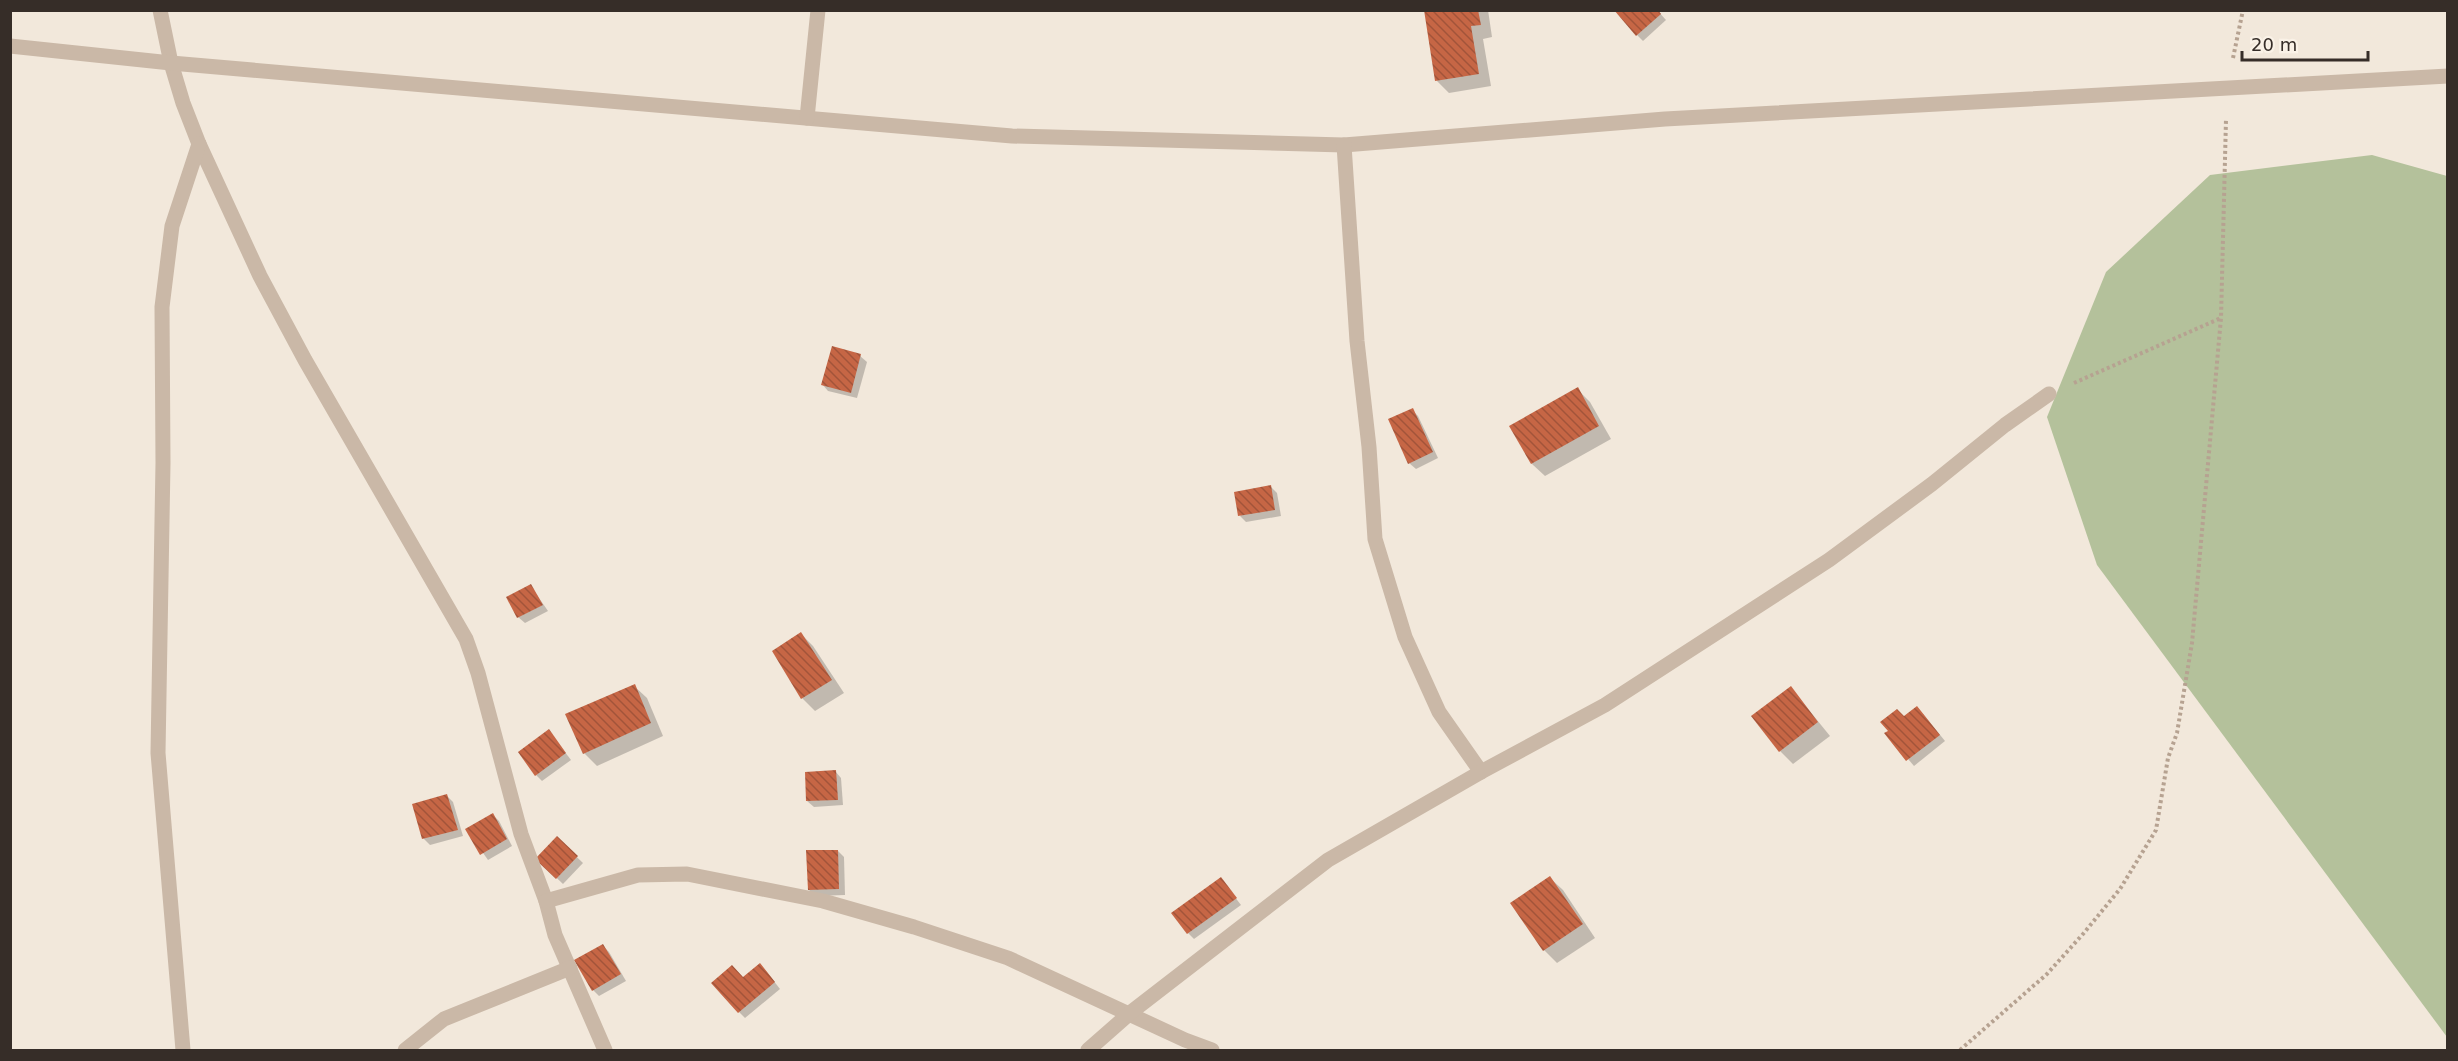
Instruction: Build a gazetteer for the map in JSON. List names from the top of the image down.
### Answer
{
  "scale_bar": "20 m"
}
